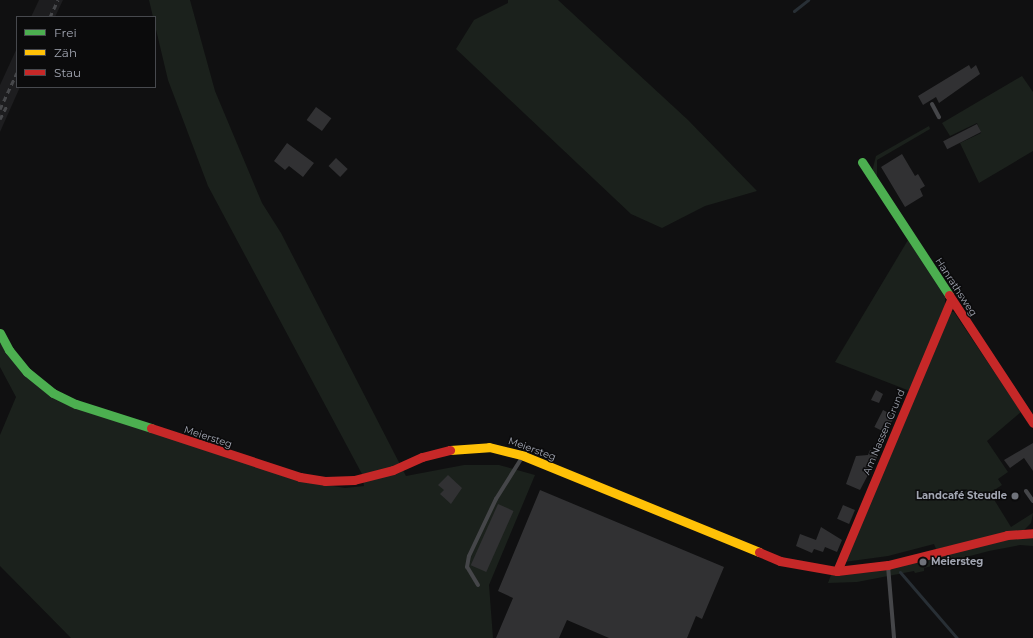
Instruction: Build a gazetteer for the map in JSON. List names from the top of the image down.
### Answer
{
  "streets": {
    "street": ["Hanrathsweg", "Am Nassen Grund", "Meiersteg"]
  },
  "crossings": [
    ["Hanrathsweg", "Am Nassen Grund"],
    ["Am Nassen Grund", "Meiersteg"]
  ],
  "places": ["Landcafé Steudle", "Meiersteg"],
  "legend": ["Frei", "Zäh", "Stau"]
}
